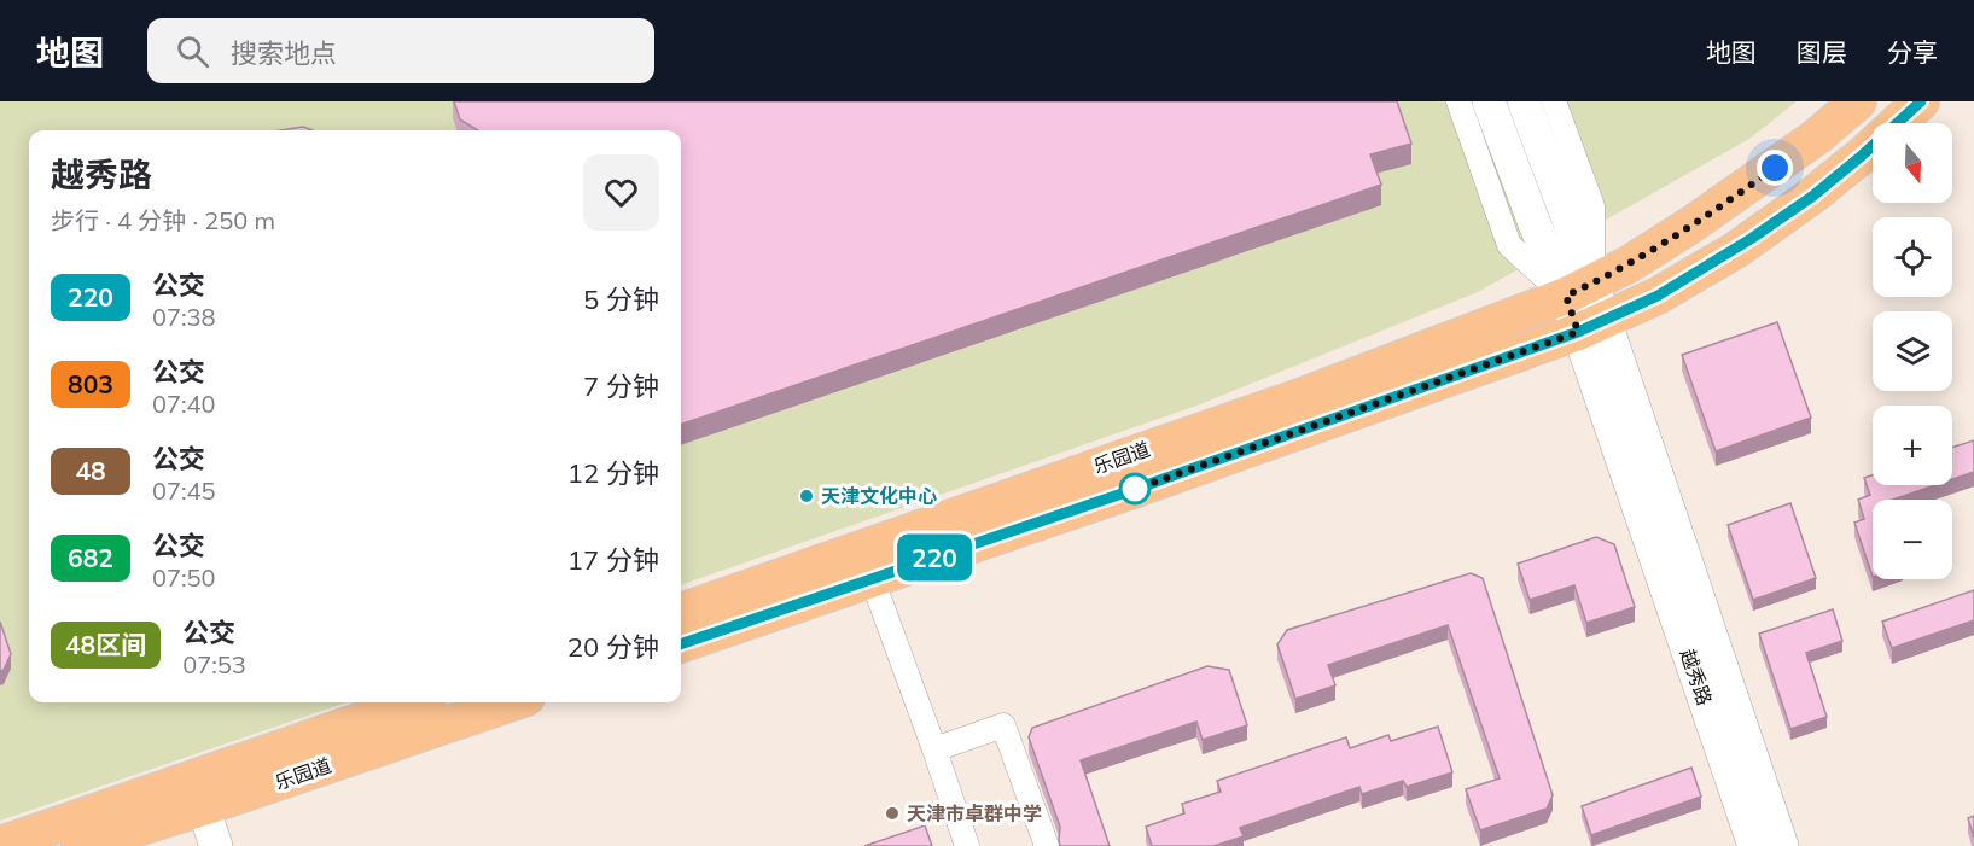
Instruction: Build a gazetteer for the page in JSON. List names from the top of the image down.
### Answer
{
  "streets": {
    "main road": ["乐园道"],
    "street": ["越秀路"]
  },
  "crossings": [
    ["乐园道", "越秀路"]
  ],
  "places": ["天津文化中心", "天津市卓群中学"],
  "lines": ["bus line 220"],
  "north": "bottom",
  "page": {
    "header": "地图",
    "search": "搜索地点",
    "nav": ["地图", "图层", "分享"],
    "on_map": "220",
    "map_buttons": ["+", "−"],
    "heading": ["越秀路", "步行 · 4 分钟 · 250 m"],
    "list": [
      {
        "mark": "220",
        "name": "公交",
        "note": "07:38",
        "value": "5 分钟"
      },
      {
        "mark": "803",
        "name": "公交",
        "note": "07:40",
        "value": "7 分钟"
      },
      {
        "mark": "48",
        "name": "公交",
        "note": "07:45",
        "value": "12 分钟"
      },
      {
        "mark": "682",
        "name": "公交",
        "note": "07:50",
        "value": "17 分钟"
      },
      {
        "mark": "48区间",
        "name": "公交",
        "note": "07:53",
        "value": "20 分钟"
      }
    ]
  }
}
